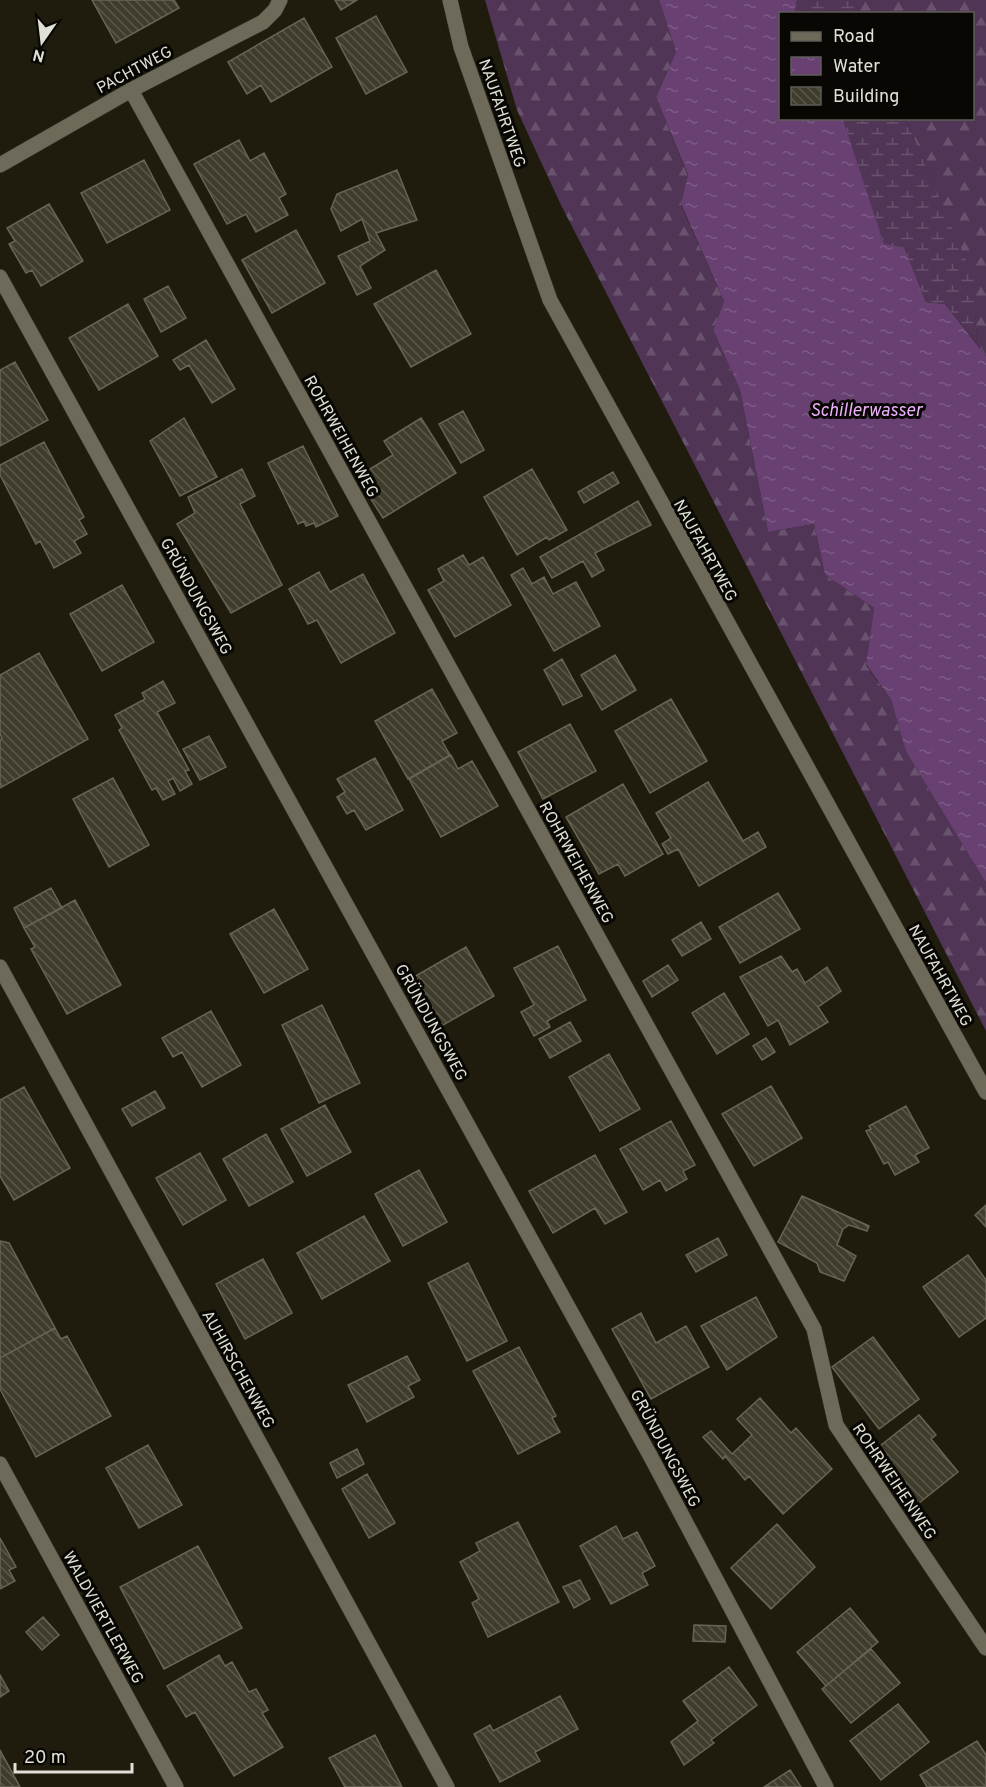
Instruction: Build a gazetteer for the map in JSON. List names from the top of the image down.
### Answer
{
  "streets": {
    "street": [
      "PACHTWEG",
      "NAUFAHRTWEG",
      "ROHRWEIHENWEG",
      "GRÜNDUNGSWEG",
      "AUHIRSCHENWEG",
      "WALDVIERTLERWEG"
    ]
  },
  "crossings": [
    ["PACHTWEG", "ROHRWEIHENWEG"]
  ],
  "water": ["Schillerwasser"],
  "legend": ["Road", "Water", "Building"],
  "scale_bar": "20 m",
  "north": "bottom"
}
